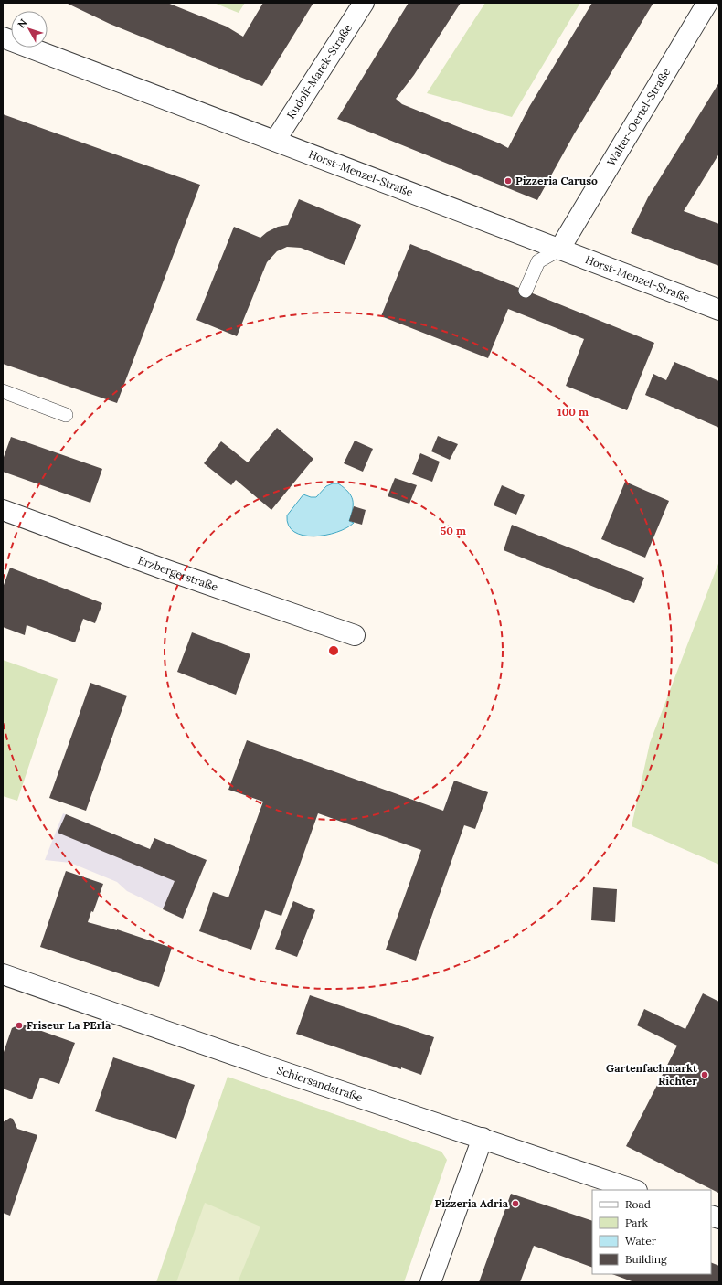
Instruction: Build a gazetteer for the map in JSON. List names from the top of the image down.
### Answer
{
  "streets": {
    "street": [
      "Rudolf-Marek-Straße",
      "Walter-Oertel-Straße",
      "Horst-Menzel-Straße",
      "Erzbergerstraße",
      "Schiersandstraße"
    ]
  },
  "crossings": [
    ["Rudolf-Marek-Straße", "Horst-Menzel-Straße"],
    ["Walter-Oertel-Straße", "Horst-Menzel-Straße"]
  ],
  "places": [
    "Pizzeria Caruso",
    "Friseur La PErla",
    "Gartenfachmarkt Richter",
    "Pizzeria Adria"
  ],
  "legend": [
    "Road",
    "Park",
    "Water",
    "Building"
  ],
  "north": "top left",
  "rings": ["100 m", "50 m"]
}
